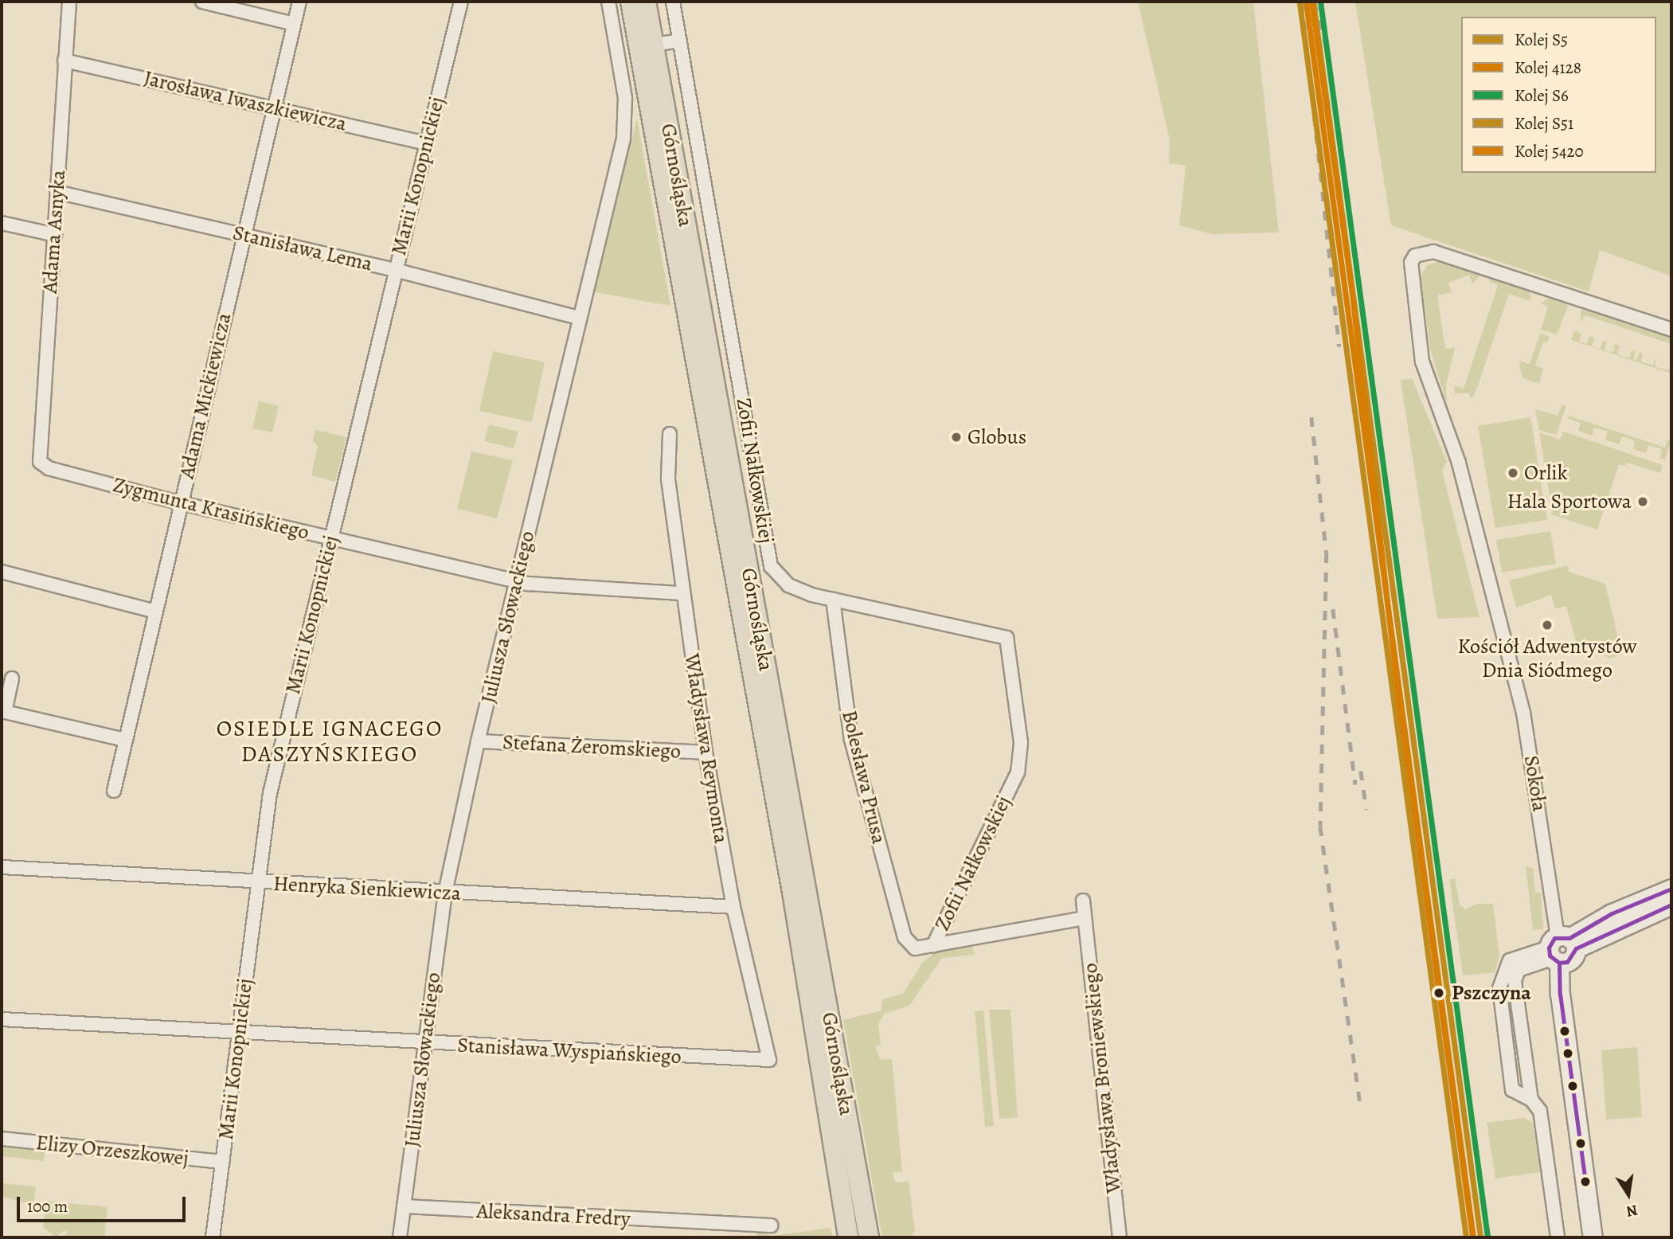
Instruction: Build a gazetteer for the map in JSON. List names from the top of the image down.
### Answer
{
  "streets": {
    "main road": ["Górnośląska"],
    "street": [
      "Jarosława Iwaszkiewicza",
      "Marii Konopnickiej",
      "Adama Asnyka",
      "Stanisława Lema",
      "Adama Mickiewicza",
      "Zofii Nałkowskiej",
      "Zygmunta Krasińskiego",
      "Juliusza Słowackiego",
      "Stefana Żeromskiego",
      "Władysława Reymonta",
      "Bolesława Prusa",
      "Sokoła",
      "Henryka Sienkiewicza",
      "Stanisława Wyspiańskiego",
      "Władysława Broniewskiego",
      "Elizy Orzeszkowej",
      "Aleksandra Fredry"
    ]
  },
  "crossings": [
    ["Jarosława Iwaszkiewicza", "Marii Konopnickiej"],
    ["Jarosława Iwaszkiewicza", "Adama Asnyka"],
    ["Jarosława Iwaszkiewicza", "Adama Mickiewicza"],
    ["Marii Konopnickiej", "Stanisława Lema"],
    ["Marii Konopnickiej", "Zygmunta Krasińskiego"],
    ["Marii Konopnickiej", "Henryka Sienkiewicza"],
    ["Marii Konopnickiej", "Stanisława Wyspiańskiego"],
    ["Marii Konopnickiej", "Elizy Orzeszkowej"],
    ["Adama Asnyka", "Stanisława Lema"],
    ["Adama Asnyka", "Zygmunta Krasińskiego"],
    ["Stanisława Lema", "Adama Mickiewicza"],
    ["Stanisława Lema", "Juliusza Słowackiego"],
    ["Adama Mickiewicza", "Zygmunta Krasińskiego"],
    ["Zofii Nałkowskiej", "Bolesława Prusa"],
    ["Zygmunta Krasińskiego", "Juliusza Słowackiego"],
    ["Zygmunta Krasińskiego", "Władysława Reymonta"],
    ["Juliusza Słowackiego", "Stefana Żeromskiego"],
    ["Juliusza Słowackiego", "Henryka Sienkiewicza"],
    ["Juliusza Słowackiego", "Stanisława Wyspiańskiego"],
    ["Juliusza Słowackiego", "Aleksandra Fredry"],
    ["Stefana Żeromskiego", "Władysława Reymonta"],
    ["Władysława Reymonta", "Henryka Sienkiewicza"],
    ["Władysława Reymonta", "Stanisława Wyspiańskiego"]
  ],
  "districts": ["OSIEDLE IGNACEGO DASZYŃSKIEGO"],
  "places": [
    "Globus",
    "Orlik",
    "Hala Sportowa",
    "Kościół Adwentystów Dnia Siódmego",
    "Pszczyna"
  ],
  "lines": [
    "rail line S5",
    "rail line S6",
    "rail line 5420",
    "rail line 4128",
    "rail line S51"
  ],
  "legend": [
    "Kolej S5",
    "Kolej 4128",
    "Kolej S6",
    "Kolej S51",
    "Kolej 5420"
  ],
  "scale_bar": "100 m",
  "north": "bottom"
}
